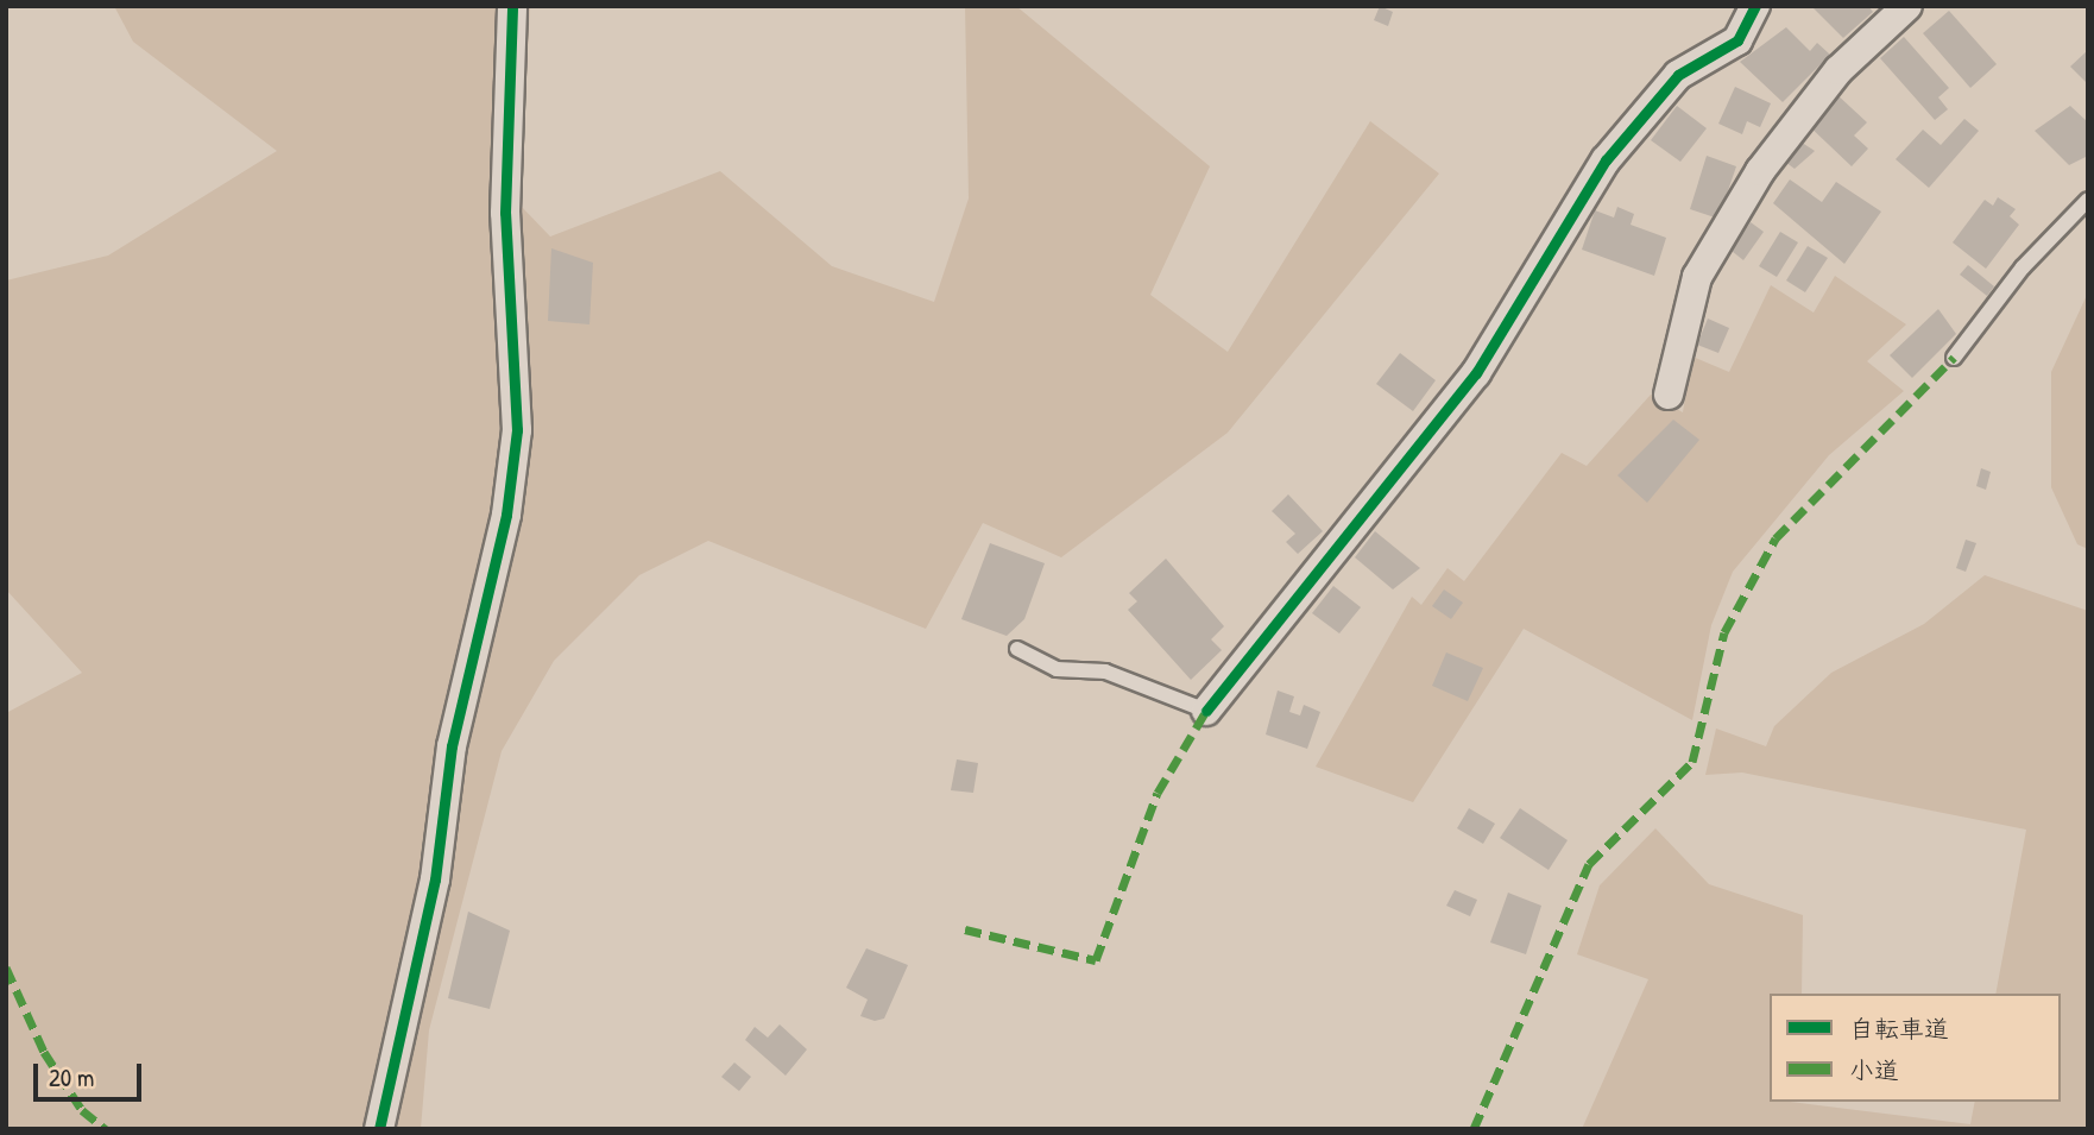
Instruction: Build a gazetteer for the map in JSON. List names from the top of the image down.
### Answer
{
  "legend": ["自転車道", "小道"],
  "scale_bar": "20 m"
}
